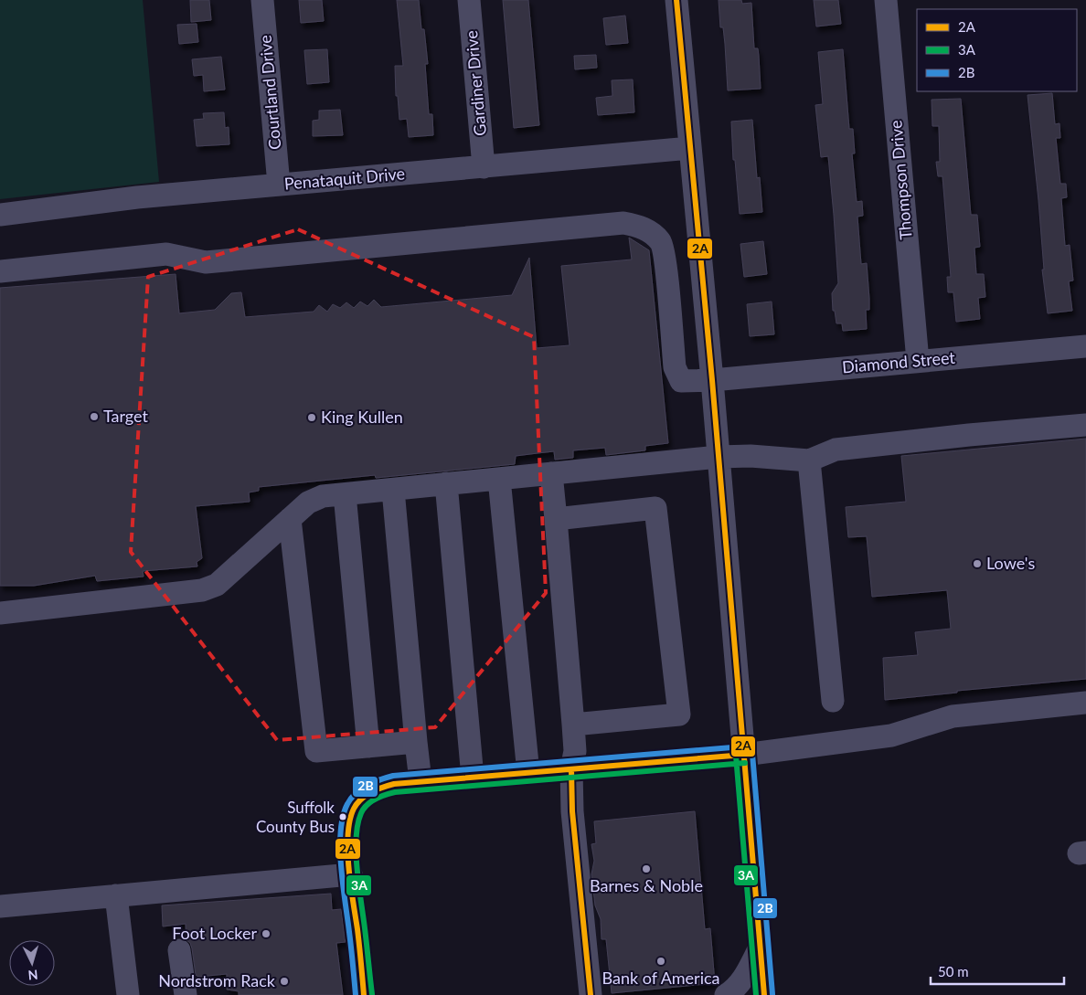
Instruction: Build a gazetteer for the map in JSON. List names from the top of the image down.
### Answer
{
  "streets": {
    "street": [
      "Gardiner Drive",
      "Courtland Drive",
      "Penataquit Drive",
      "Thompson Drive",
      "Diamond Street"
    ]
  },
  "crossings": [
    ["Gardiner Drive", "Penataquit Drive"],
    ["Courtland Drive", "Penataquit Drive"],
    ["Thompson Drive", "Diamond Street"]
  ],
  "places": [
    "Target",
    "King Kullen",
    "Lowe's",
    "Suffolk County Bus",
    "Barnes & Noble",
    "Foot Locker",
    "Bank of America",
    "Nordstrom Rack"
  ],
  "lines": ["transit line 2A", "transit line 2B", "transit line 3A"],
  "legend": ["2A", "3A", "2B"],
  "scale_bar": "50 m",
  "north": "bottom"
}
